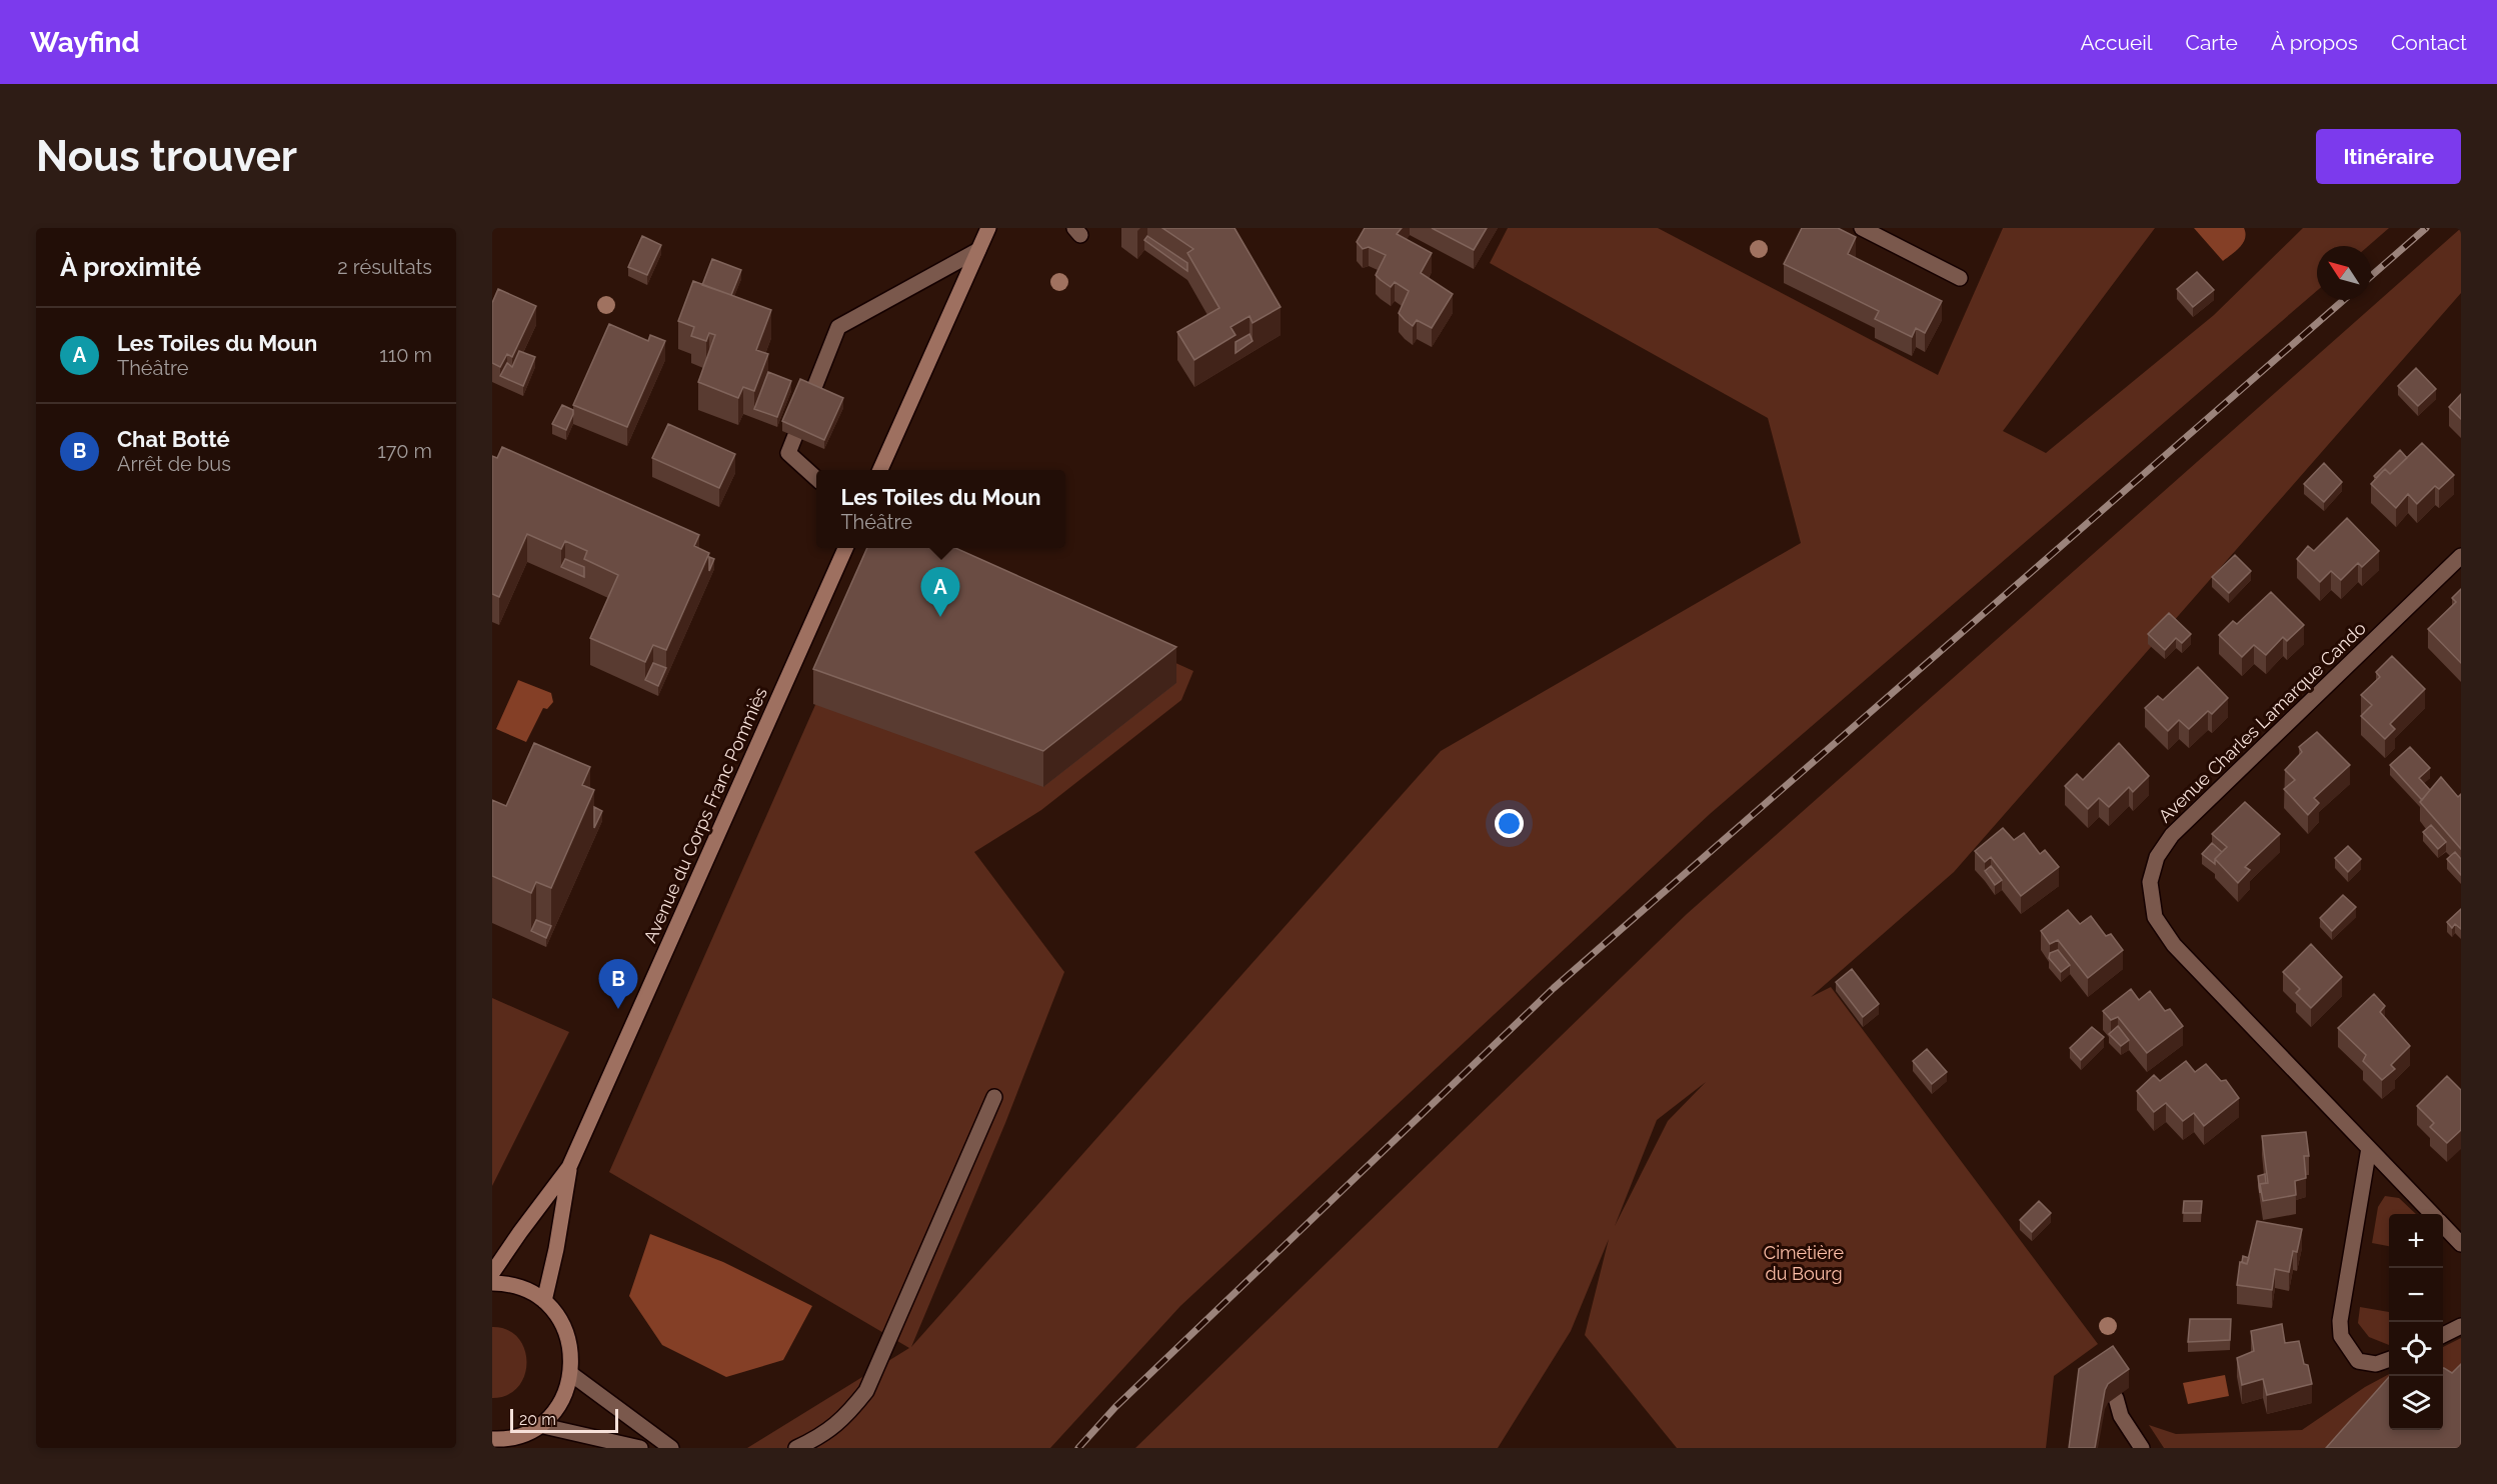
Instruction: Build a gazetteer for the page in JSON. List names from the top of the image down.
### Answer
{
  "streets": {
    "main road": ["Avenue du Corps Franc Pommiès"],
    "street": ["Avenue Charles Lamarque Cando"]
  },
  "parks": ["Cimetière du Bourg"],
  "scale_bar": "20 m",
  "north": "top left",
  "page": {
    "header": "Wayfind",
    "nav": [
      "Accueil",
      "Carte",
      "À propos",
      "Contact"
    ],
    "buttons": "Itinéraire",
    "title": "Nous trouver",
    "heading": ["À proximité", "2 résultats"],
    "list": [
      {
        "mark": "A",
        "name": "Les Toiles du Moun",
        "note": "Théâtre",
        "value": "110 m"
      },
      {
        "mark": "B",
        "name": "Chat Botté",
        "note": "Arrêt de bus",
        "value": "170 m"
      }
    ],
    "popup": ["Les Toiles du Moun", "Théâtre"],
    "pins": ["A", "B"],
    "map_buttons": ["+", "−"],
    "scale": "20 m"
  }
}
